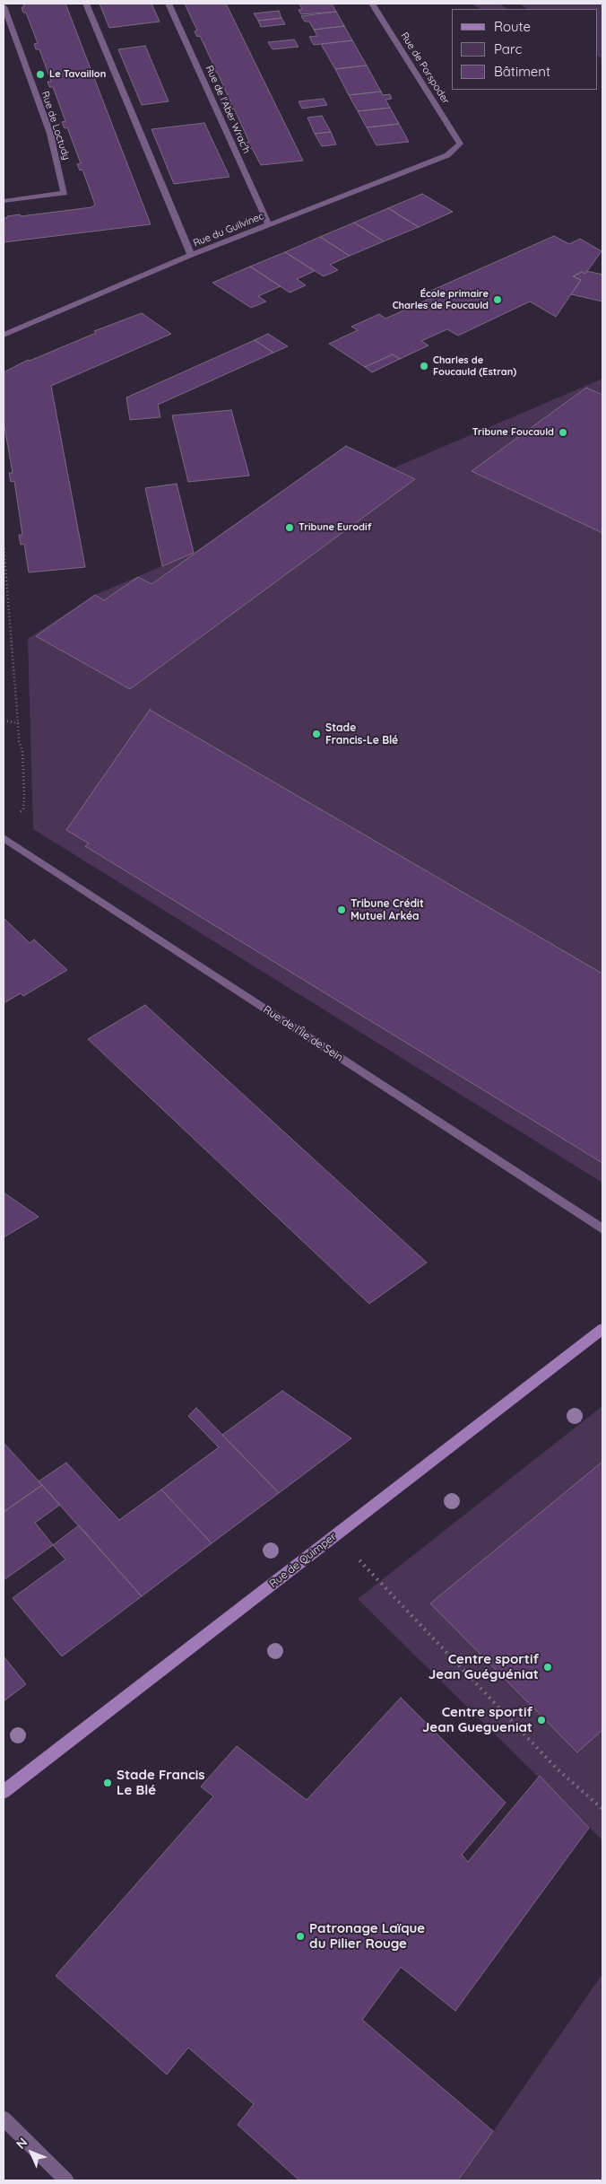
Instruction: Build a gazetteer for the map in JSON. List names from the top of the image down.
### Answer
{
  "streets": {
    "main road": ["Rue de Quimper"],
    "street": [
      "Rue de Porspoder",
      "Rue de l'Aber Wrac'h",
      "Rue de Loctudy",
      "Rue du Guilvinec",
      "Rue de l'Île de Sein"
    ]
  },
  "crossings": [
    ["Rue de Porspoder", "Rue du Guilvinec"],
    ["Rue de l'Aber Wrac'h", "Rue du Guilvinec"]
  ],
  "places": [
    "Le Tavaillon",
    "École primaire Charles de Foucauld",
    "Charles de Foucauld (Estran)",
    "Tribune Foucauld",
    "Tribune Eurodif",
    "Stade Francis-Le Blé",
    "Tribune Crédit Mutuel Arkéa",
    "Centre sportif Jean Guéguéniat",
    "Centre sportif Jean Guegueniat",
    "Stade Francis Le Blé",
    "Patronage Laïque du Pilier Rouge"
  ],
  "legend": ["Route", "Parc", "Bâtiment"],
  "north": "top left"
}
